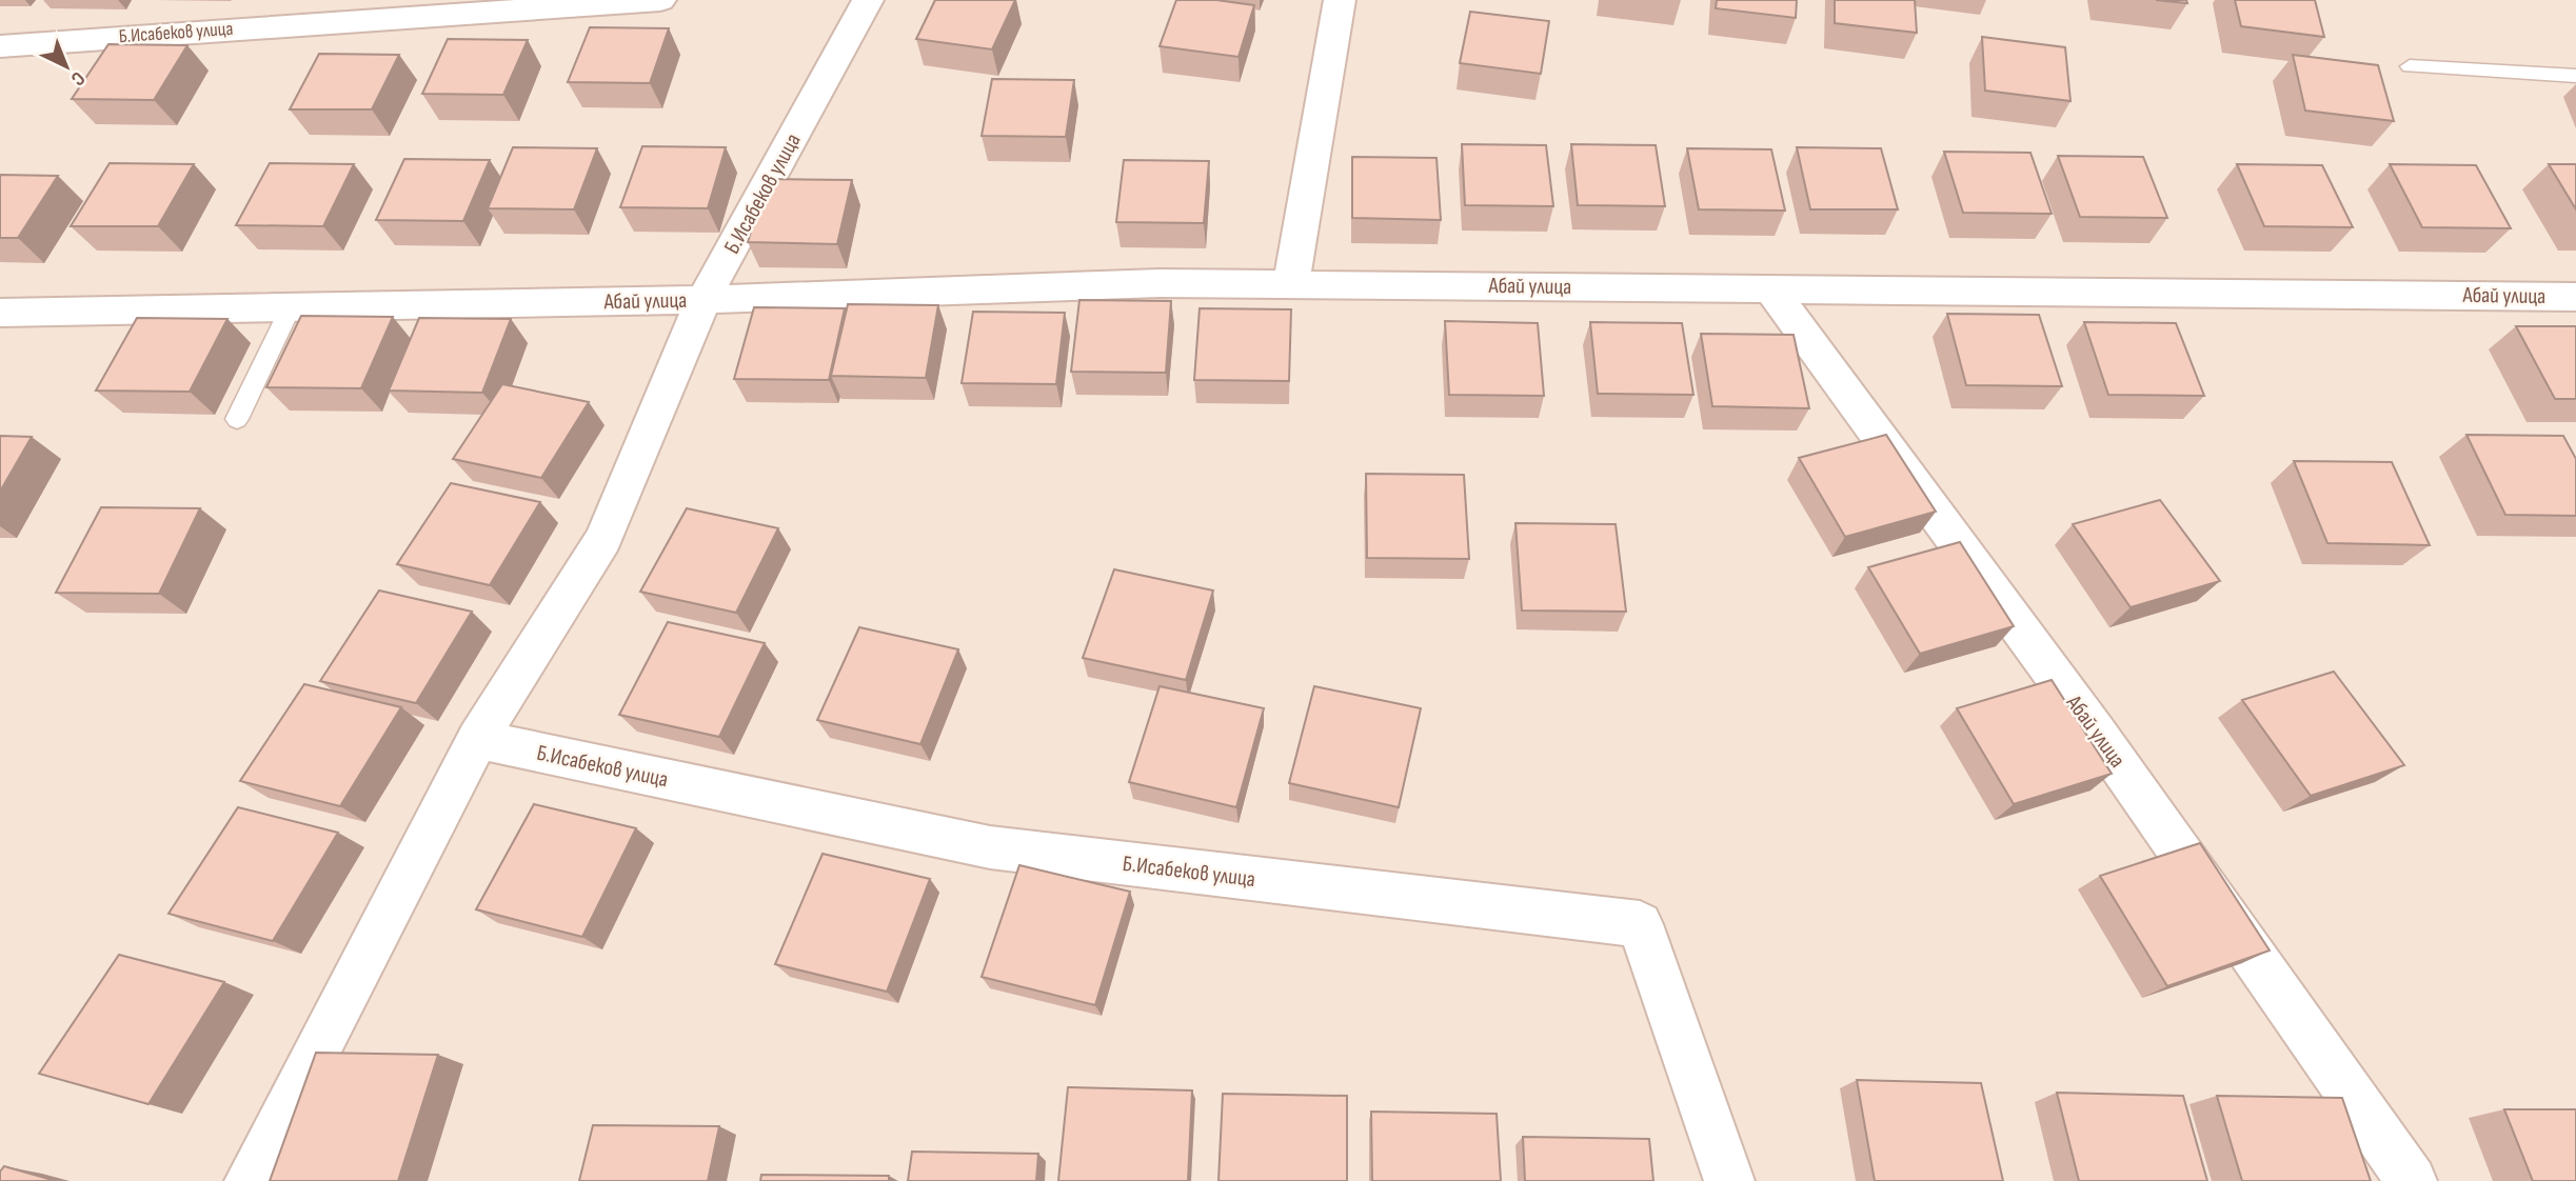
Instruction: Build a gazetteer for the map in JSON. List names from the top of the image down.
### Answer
{
  "streets": {
    "street": ["Б.Исабеков улица", "Абай улица"]
  },
  "crossings": [
    ["Б.Исабеков улица", "Абай улица"]
  ],
  "north": "bottom right"
}
